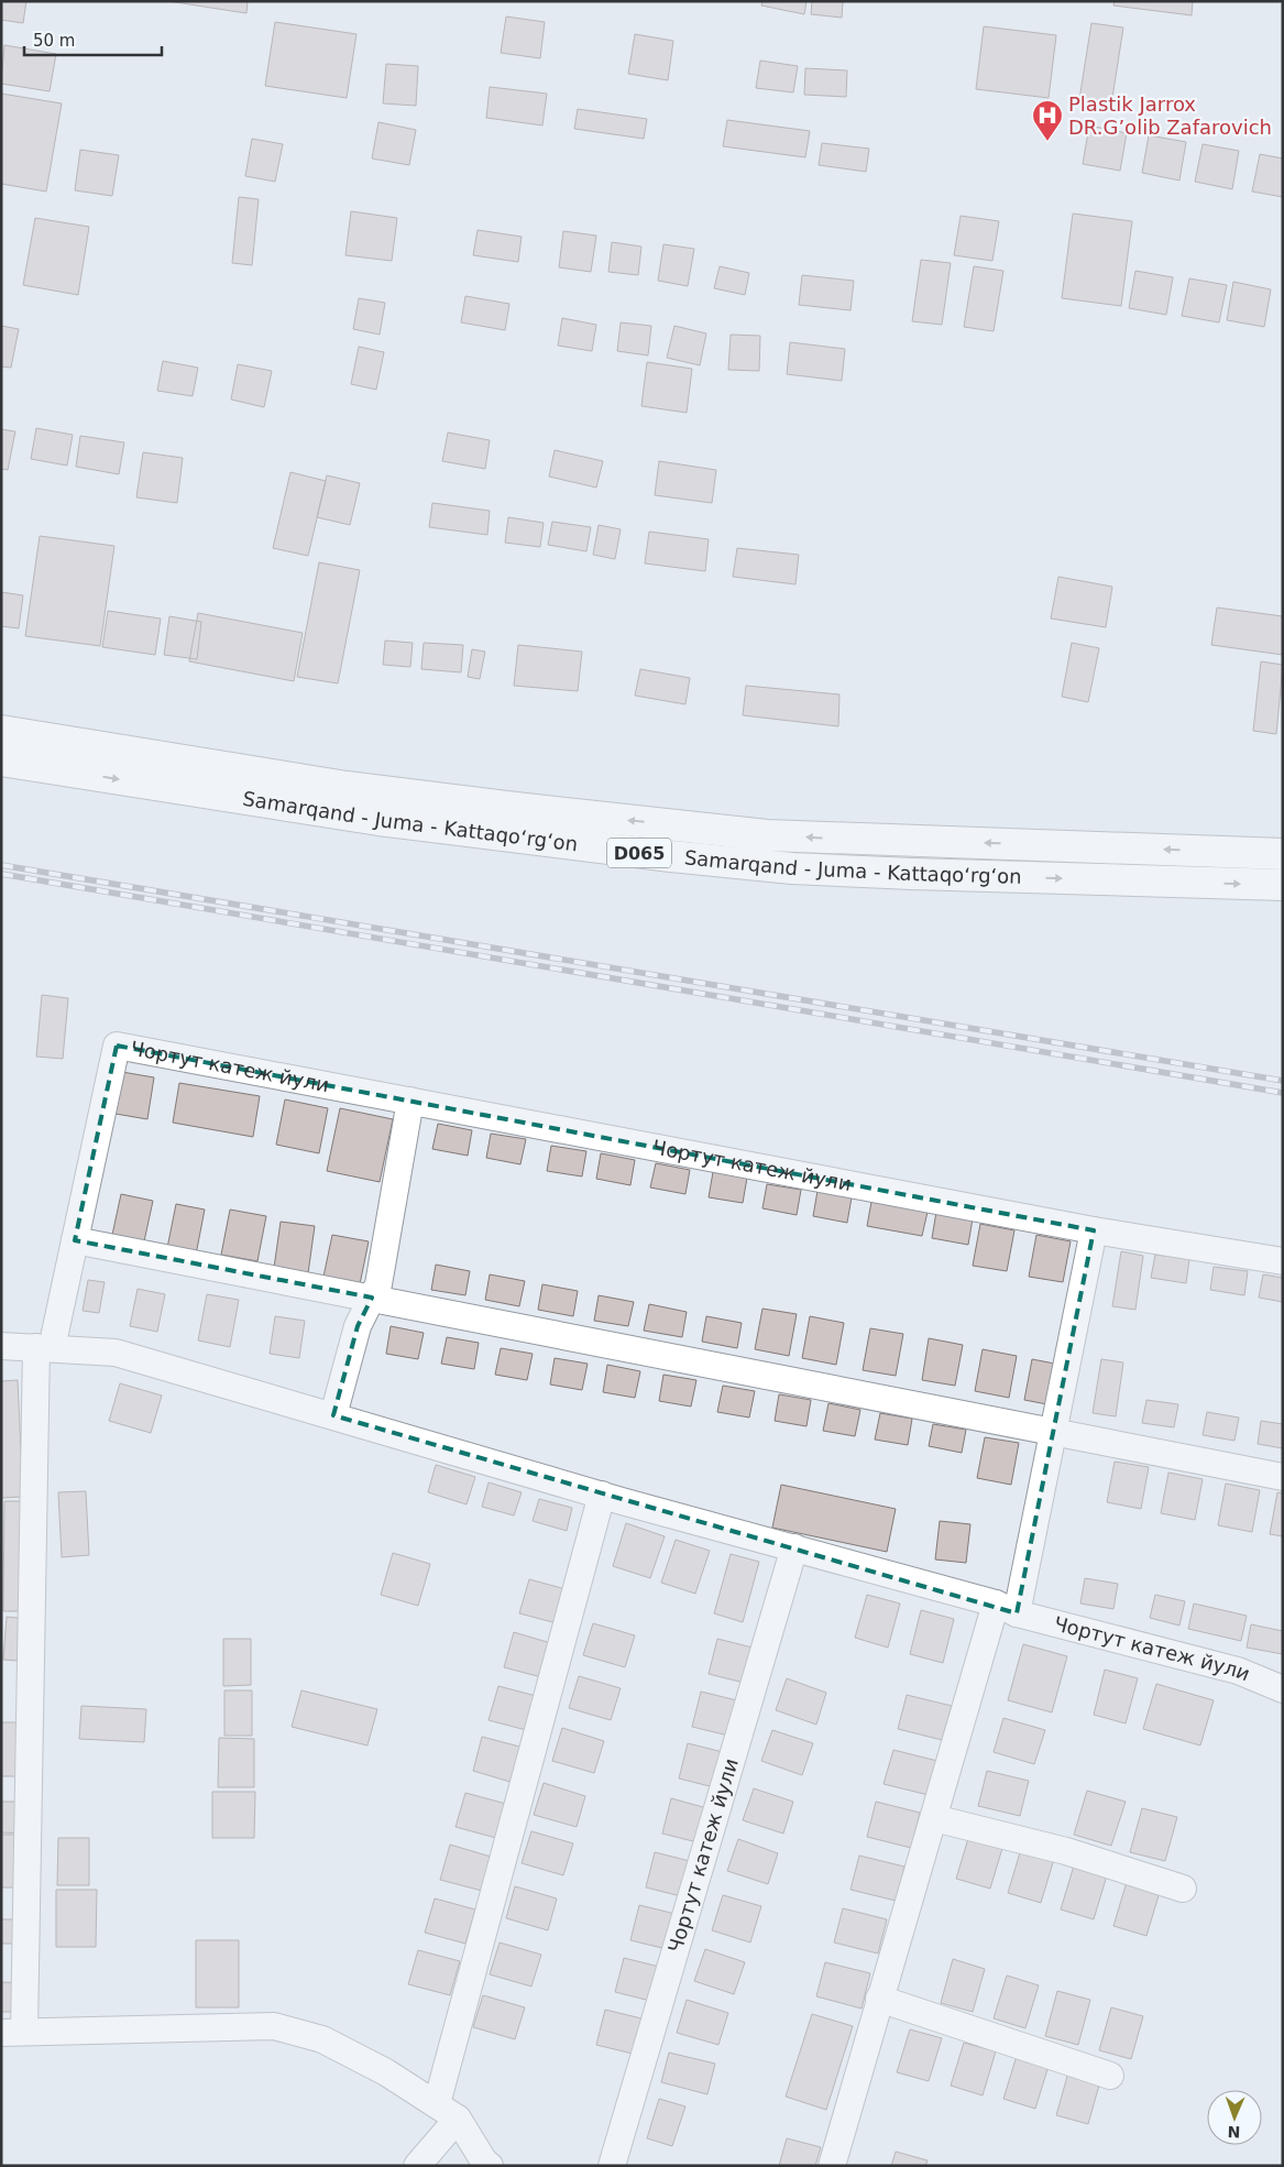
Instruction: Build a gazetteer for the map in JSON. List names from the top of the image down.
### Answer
{
  "streets": {
    "main road": ["Samarqand - Juma - Kattaqo‘rg‘on", "D065"],
    "street": ["Чортут катеж йули"]
  },
  "places": {
    "hospital": ["Plastik Jarrox DR.G’olib Zafarovich"]
  },
  "scale_bar": "50 m",
  "north": "bottom"
}
